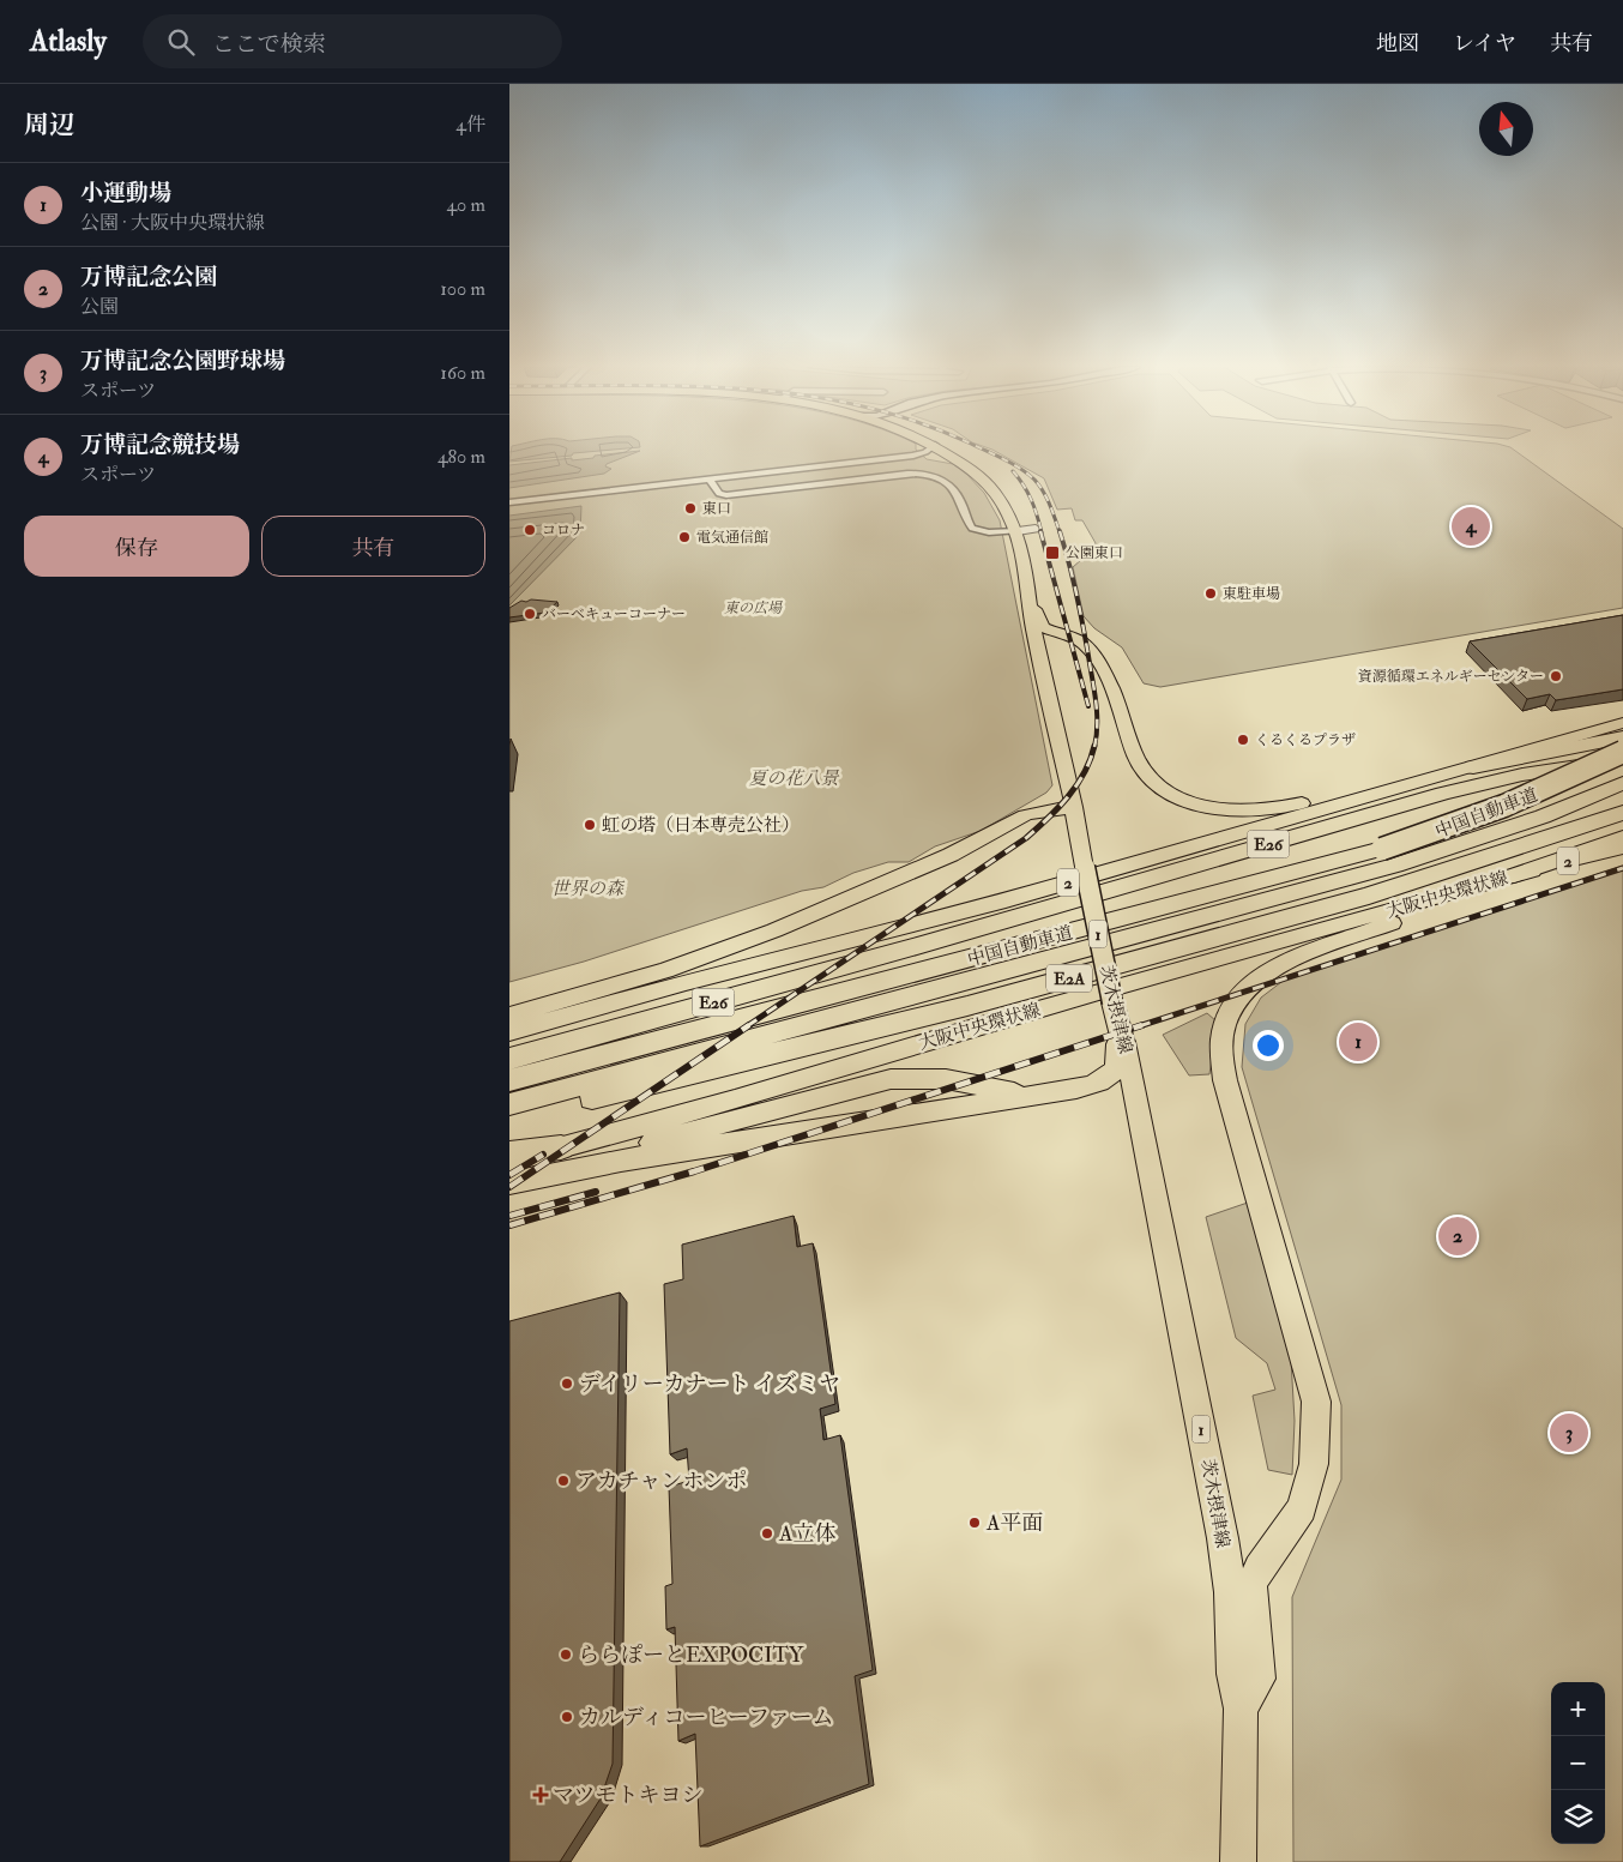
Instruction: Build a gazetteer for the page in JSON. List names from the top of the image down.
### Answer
{
  "streets": {
    "highway": ["中国自動車道", "E26", "E2A"],
    "main road": [
      "2",
      "大阪中央環状線",
      "1",
      "茨木摂津線"
    ]
  },
  "parks": ["東の広場", "夏の花八景", "世界の森"],
  "places": {
    "other": [
      "東口",
      "コロナ",
      "電気通信館",
      "東駐車場",
      "バーベキューコーナー",
      "資源循環エネルギーセンター",
      "くるくるプラザ",
      "虹の塔（日本専売公社）",
      "デイリーカナート イズミヤ",
      "アカチャンホンポ",
      "A平面",
      "A立体",
      "ららぽーとEXPOCITY",
      "カルディコーヒーファーム"
    ],
    "transit": ["公園東口"],
    "health": ["マツモトキヨシ"]
  },
  "north": "top",
  "page": {
    "header": "Atlasly",
    "search": "ここで検索",
    "nav": ["地図", "レイヤ", "共有"],
    "heading": ["周辺", "4件"],
    "list": [
      {
        "mark": "1",
        "name": "小運動場",
        "note": "公園 · 大阪中央環状線",
        "value": "40 m"
      },
      {
        "mark": "2",
        "name": "万博記念公園",
        "note": "公園",
        "value": "100 m"
      },
      {
        "mark": "3",
        "name": "万博記念公園野球場",
        "note": "スポーツ",
        "value": "160 m"
      },
      {
        "mark": "4",
        "name": "万博記念競技場",
        "note": "スポーツ",
        "value": "480 m"
      }
    ],
    "buttons": ["保存", "共有"],
    "pins": [
      "4",
      "1",
      "2",
      "3"
    ],
    "map_buttons": ["+", "−"]
  }
}
